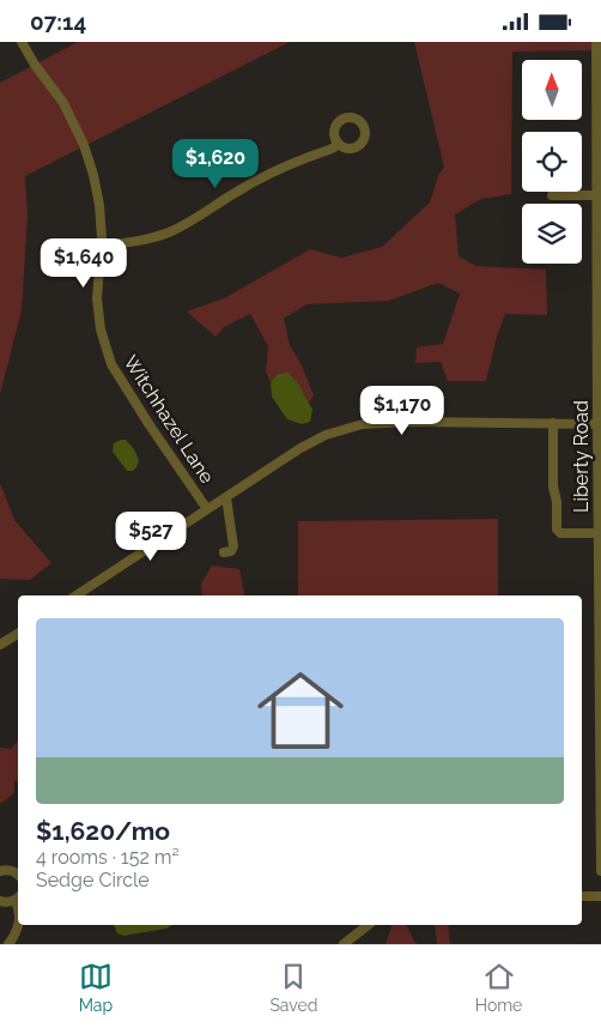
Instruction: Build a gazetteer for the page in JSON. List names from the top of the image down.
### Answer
{
  "streets": {
    "street": ["Witchhazel Lane", "Liberty Road"]
  },
  "north": "top",
  "page": {
    "status": "07:14",
    "price": [
      "$1,620",
      "$1,640",
      "$1,170",
      "$527"
    ],
    "list": [
      {
        "name": "$1,620/mo",
        "note": "4 rooms · 152 m² · Sedge Circle"
      }
    ],
    "tabs": ["Map", "Saved", "Home"]
  }
}
